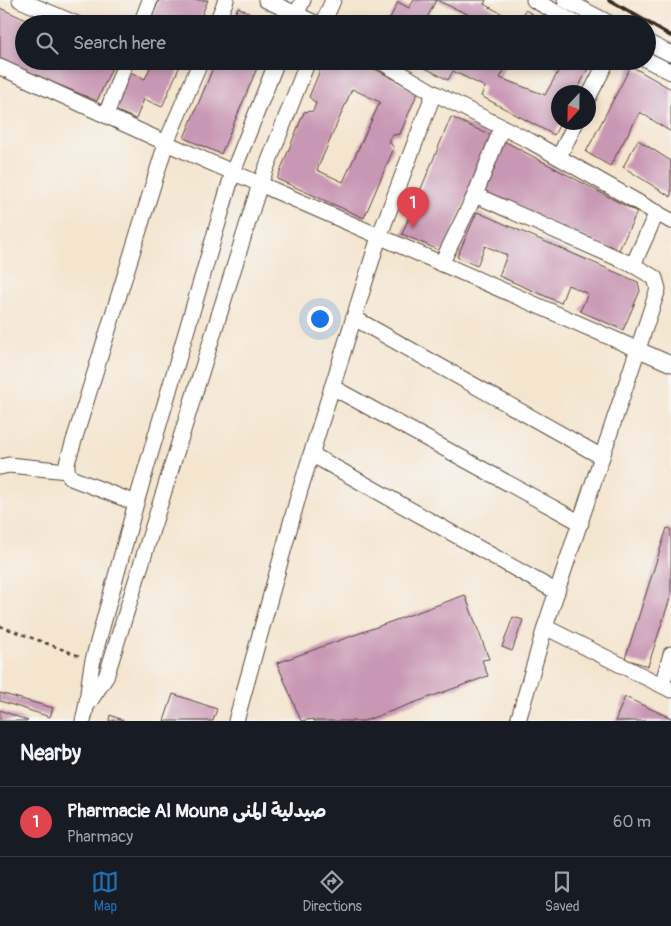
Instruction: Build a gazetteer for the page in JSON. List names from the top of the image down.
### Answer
{
  "north": "bottom",
  "page": {
    "search": "Search here",
    "pins": "1",
    "heading": "Nearby",
    "list": [
      {
        "mark": "1",
        "name": "Pharmacie Al Mouna صيدلية المنى",
        "note": "Pharmacy",
        "value": "60 m"
      }
    ],
    "nav": ["Map", "Directions", "Saved"]
  }
}
